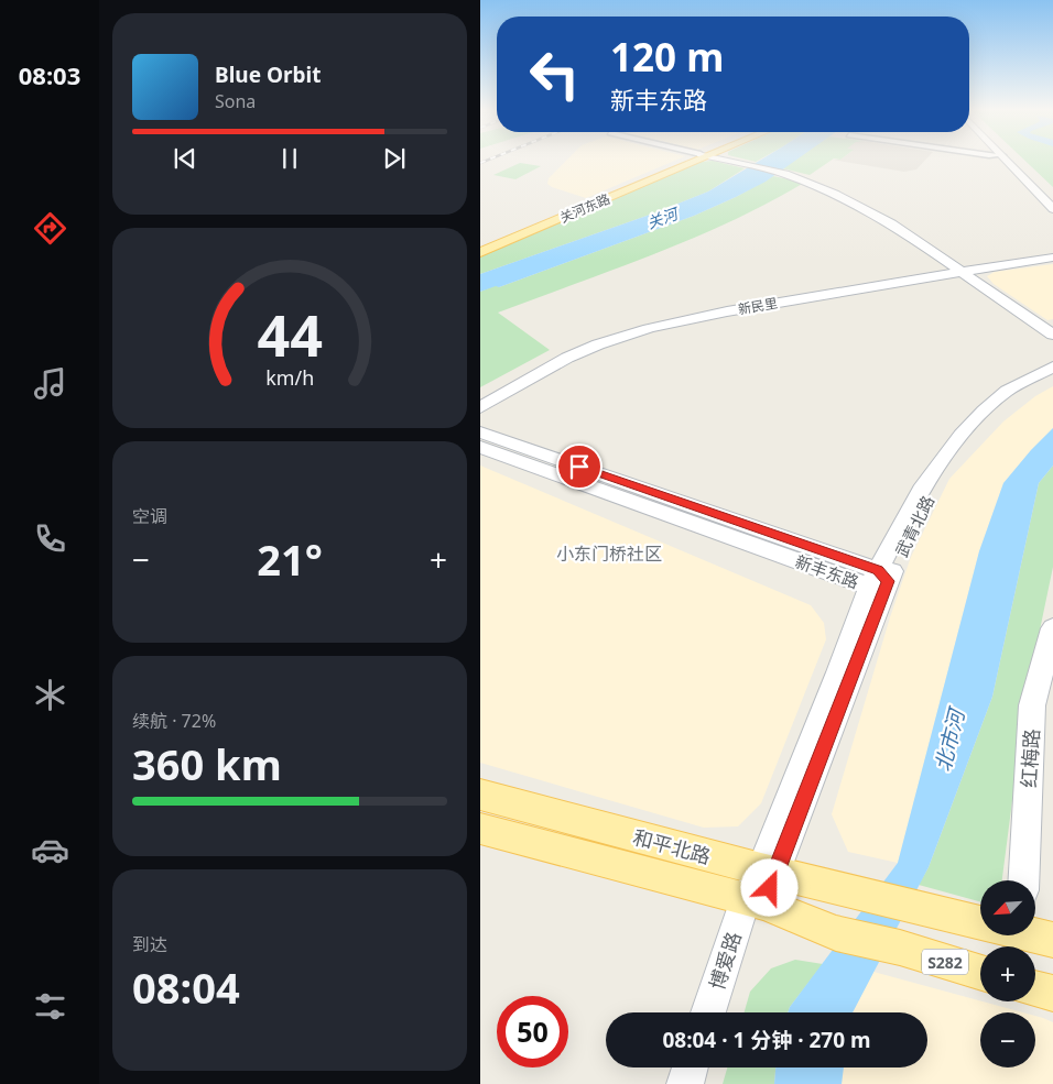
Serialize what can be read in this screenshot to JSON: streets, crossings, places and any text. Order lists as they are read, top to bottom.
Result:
{
  "streets": {
    "main road": [
      "关河东路",
      "武青北路",
      "新丰东路",
      "红梅路",
      "和平北路",
      "博爱路",
      "S282"
    ],
    "street": ["新民里"]
  },
  "crossings": [
    ["武青北路", "新丰东路"],
    ["武青北路", "和平北路"],
    ["武青北路", "博爱路"],
    ["和平北路", "博爱路"]
  ],
  "districts": ["小东门桥社区"],
  "water": ["关河", "北市河"],
  "north": "bottom left",
  "page": {
    "tabs": "08:03",
    "turn": ["120 m", "新丰东路"],
    "song": ["Blue Orbit", "Sona"],
    "tile": [
      "空调",
      ["续航 · 72%", "360 km"],
      ["到达", "08:04"]
    ],
    "heat": ["−", "21°", "+"],
    "map_buttons": ["+", "−"],
    "limit": "50",
    "trip": "08:04 · 1 分钟 · 270 m",
    "gauge": ["44", "km/h"]
  }
}
